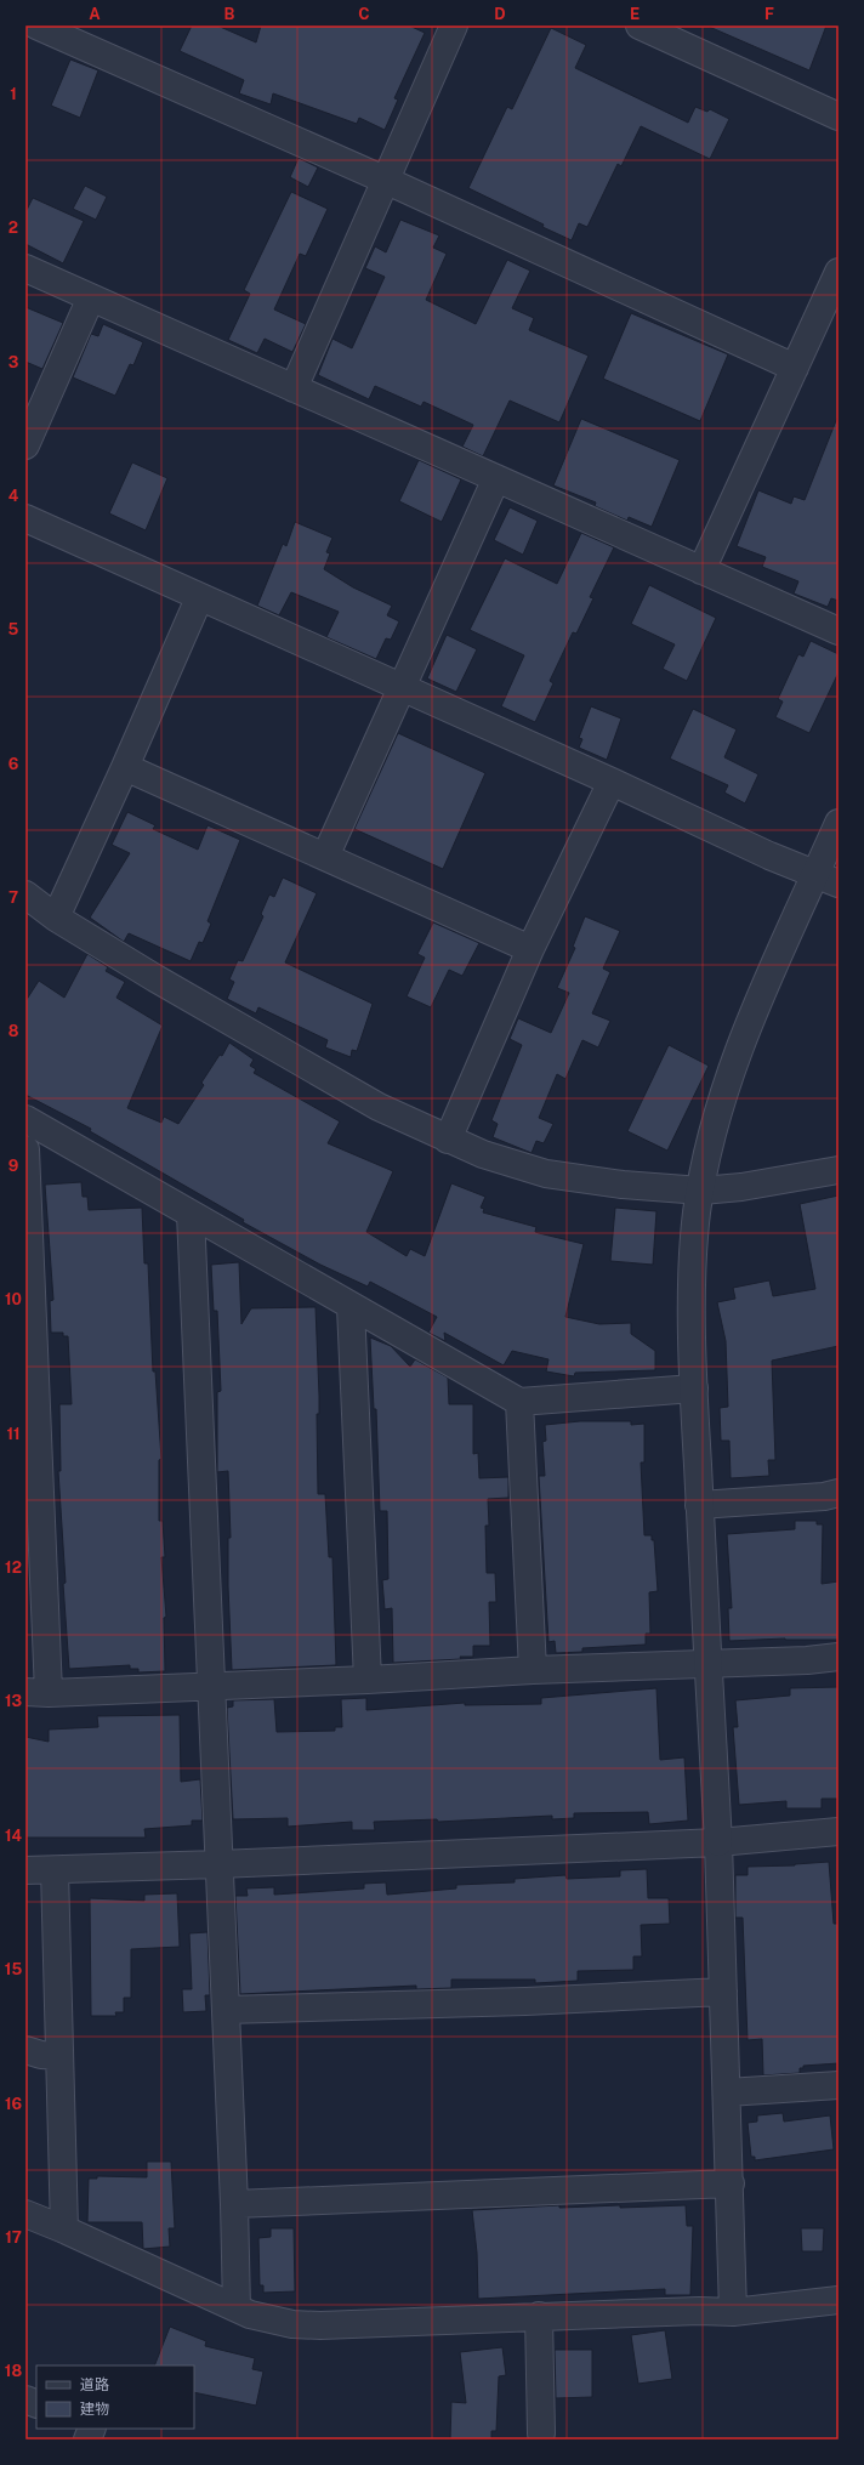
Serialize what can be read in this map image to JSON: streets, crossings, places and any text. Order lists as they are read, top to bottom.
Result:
{
  "legend": ["道路", "建物"],
  "grid": {
    "columns": [
      "A",
      "B",
      "C",
      "D",
      "E",
      "F"
    ],
    "rows": [
      "1",
      "2",
      "3",
      "4",
      "5",
      "6",
      "7",
      "8",
      "9",
      "10",
      "11",
      "12",
      "13",
      "14",
      "15",
      "16",
      "17",
      "18"
    ]
  }
}
